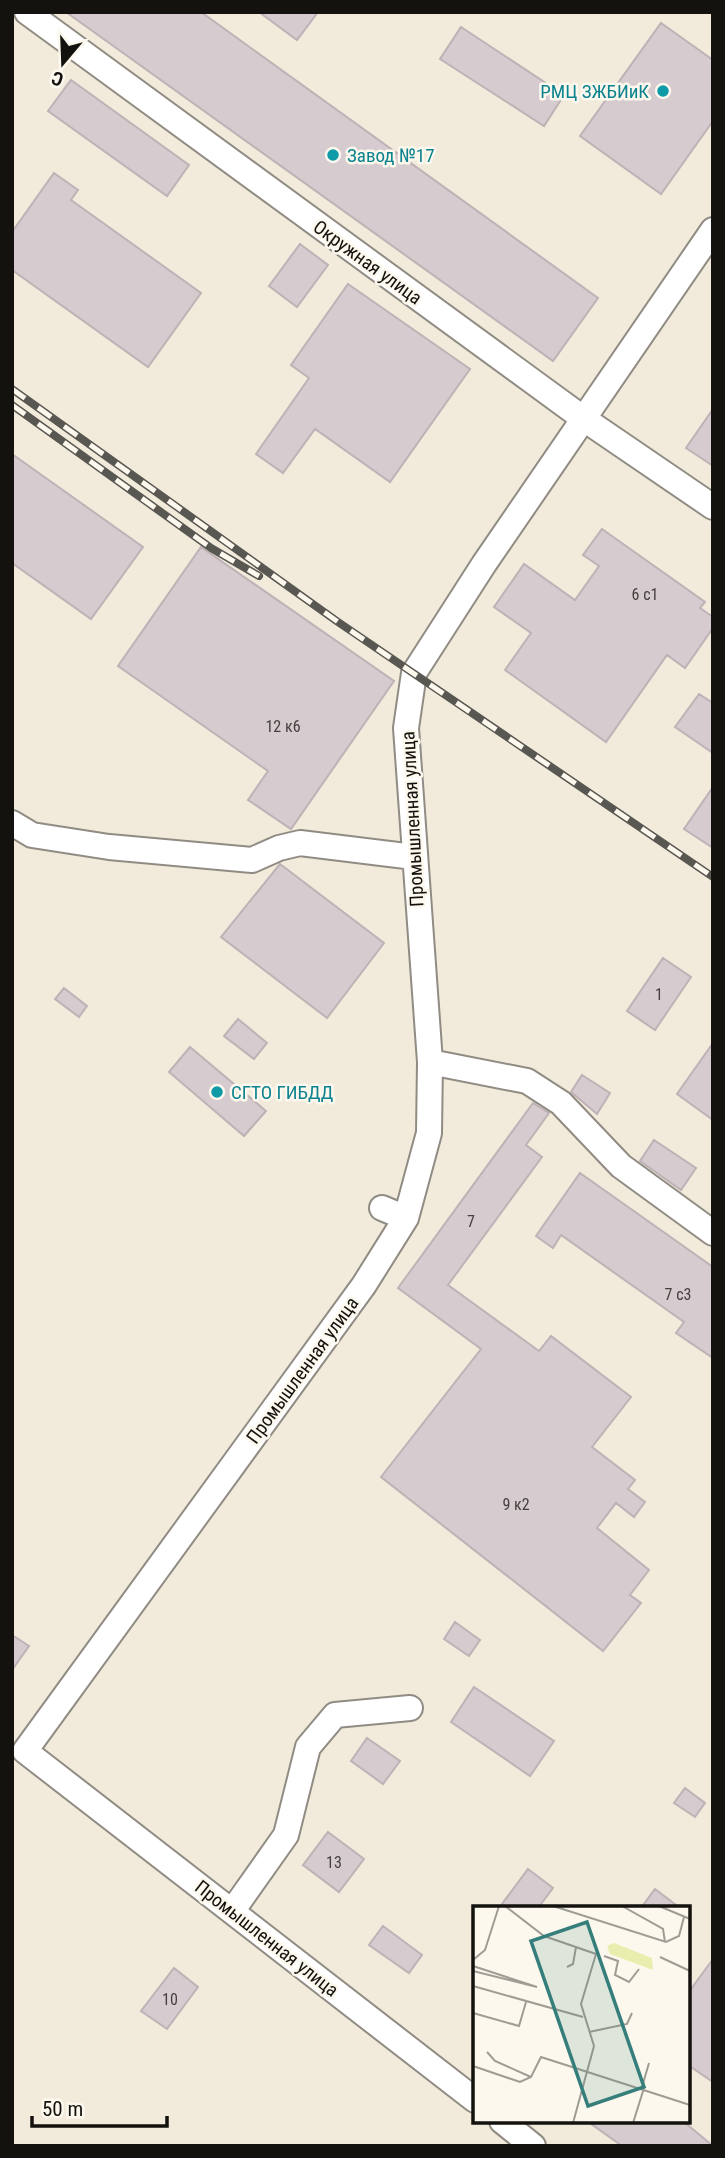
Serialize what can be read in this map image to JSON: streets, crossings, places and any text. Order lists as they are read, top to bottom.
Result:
{
  "streets": {
    "street": ["Окружная улица", "Промышленная улица"]
  },
  "crossings": [
    ["Окружная улица", "Промышленная улица"]
  ],
  "places": ["РМЦ ЗЖБИиК", "Завод №17", "СГТО ГИБДД"],
  "house_numbers": [
    "6 с1",
    "12 к6",
    "1",
    "7",
    "7 с3",
    "9 к2",
    "13",
    "10"
  ],
  "scale_bar": "50 m",
  "north": "bottom"
}
